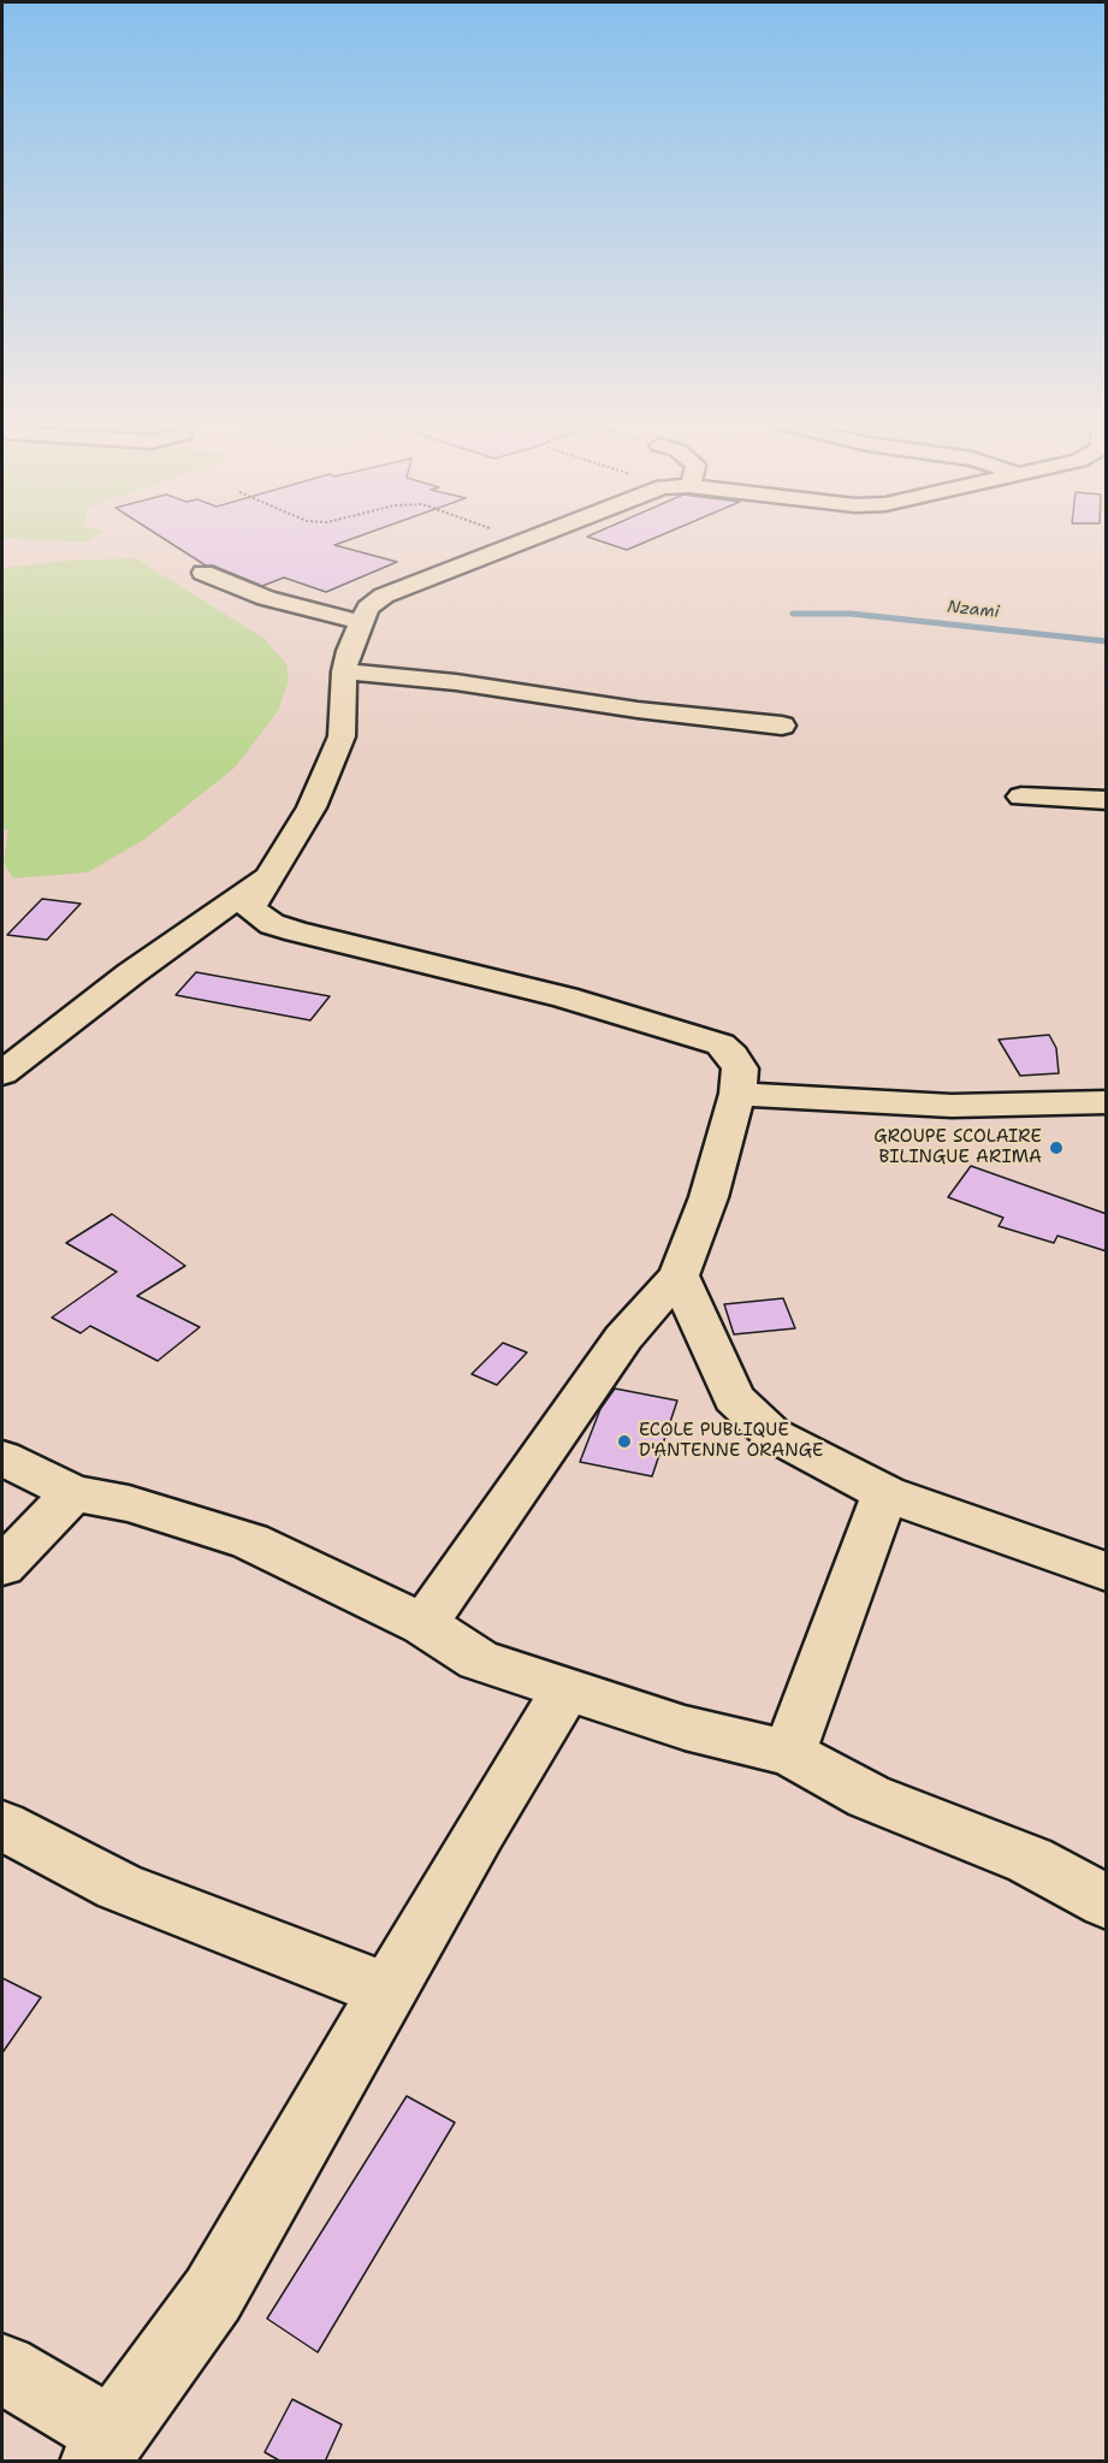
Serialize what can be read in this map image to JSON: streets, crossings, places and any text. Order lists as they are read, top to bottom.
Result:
{
  "water": ["Nzami"],
  "places": ["GROUPE SCOLAIRE BILINGUE ARIMA", "ECOLE PUBLIQUE D'ANTENNE ORANGE"]
}
